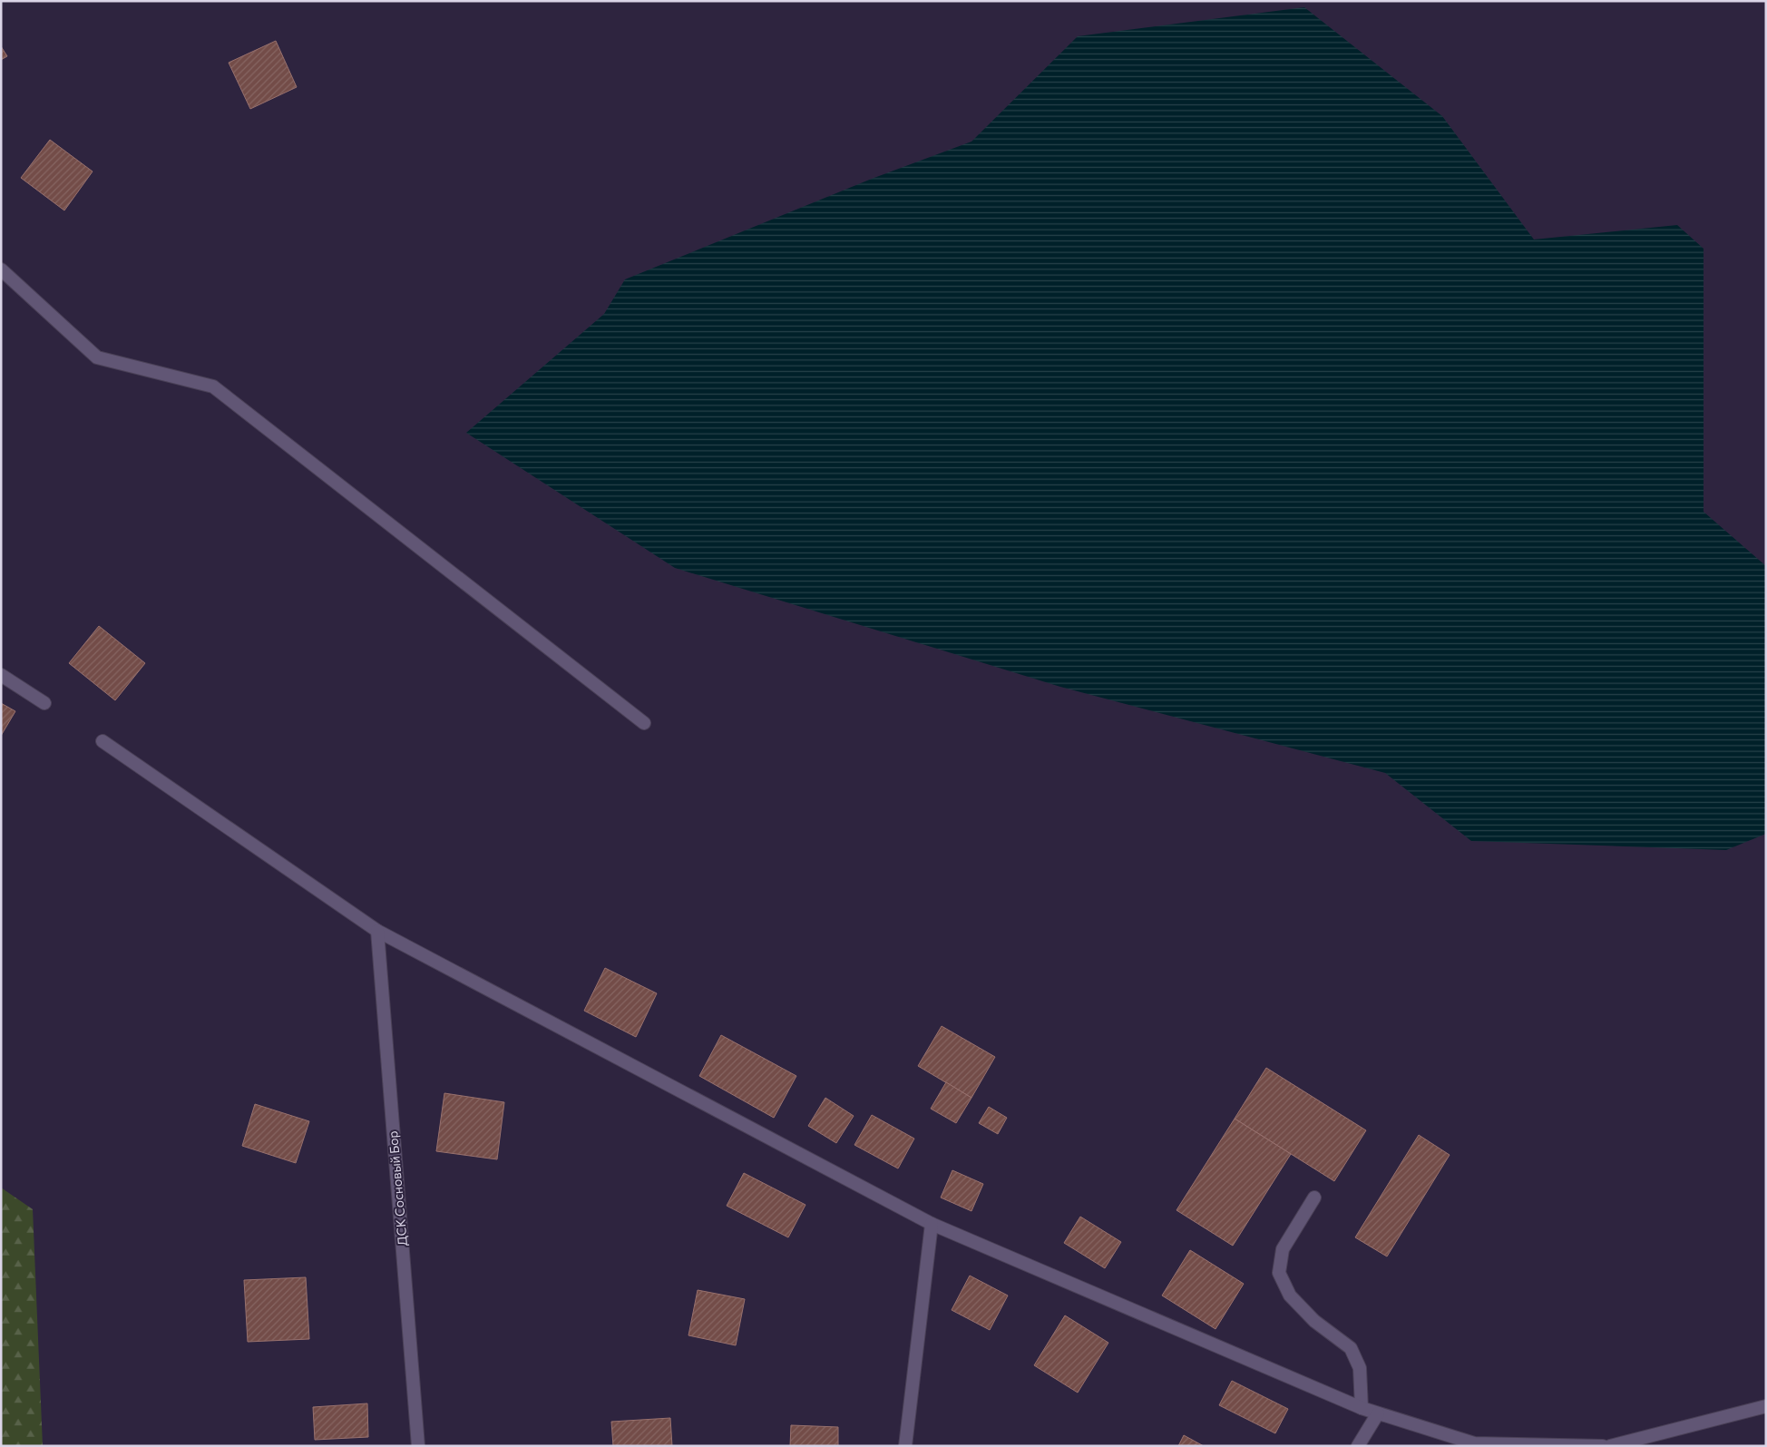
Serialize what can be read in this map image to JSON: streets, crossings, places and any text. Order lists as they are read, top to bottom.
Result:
{
  "streets": {
    "street": ["ДСК Сосновый Бор"]
  }
}
